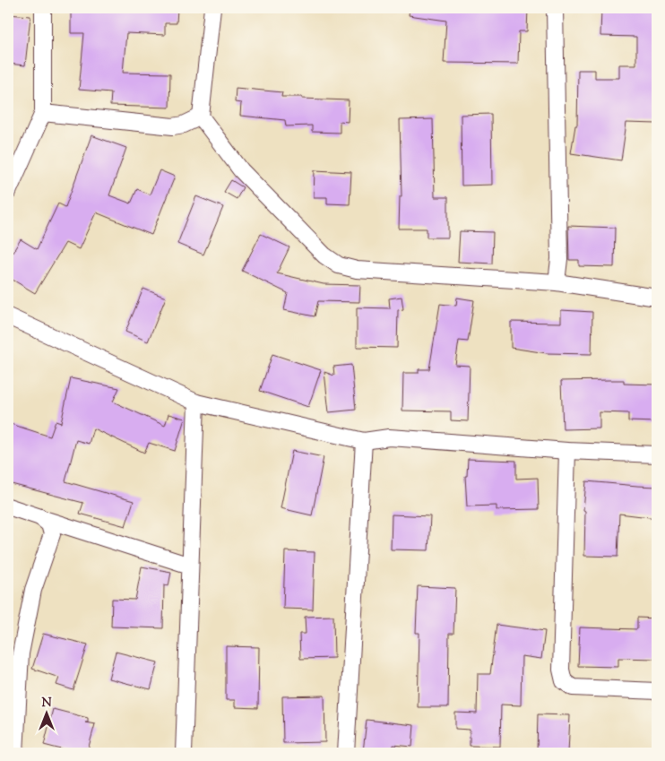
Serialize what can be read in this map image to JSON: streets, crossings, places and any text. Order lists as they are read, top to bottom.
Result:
{
  "north": "top"
}
